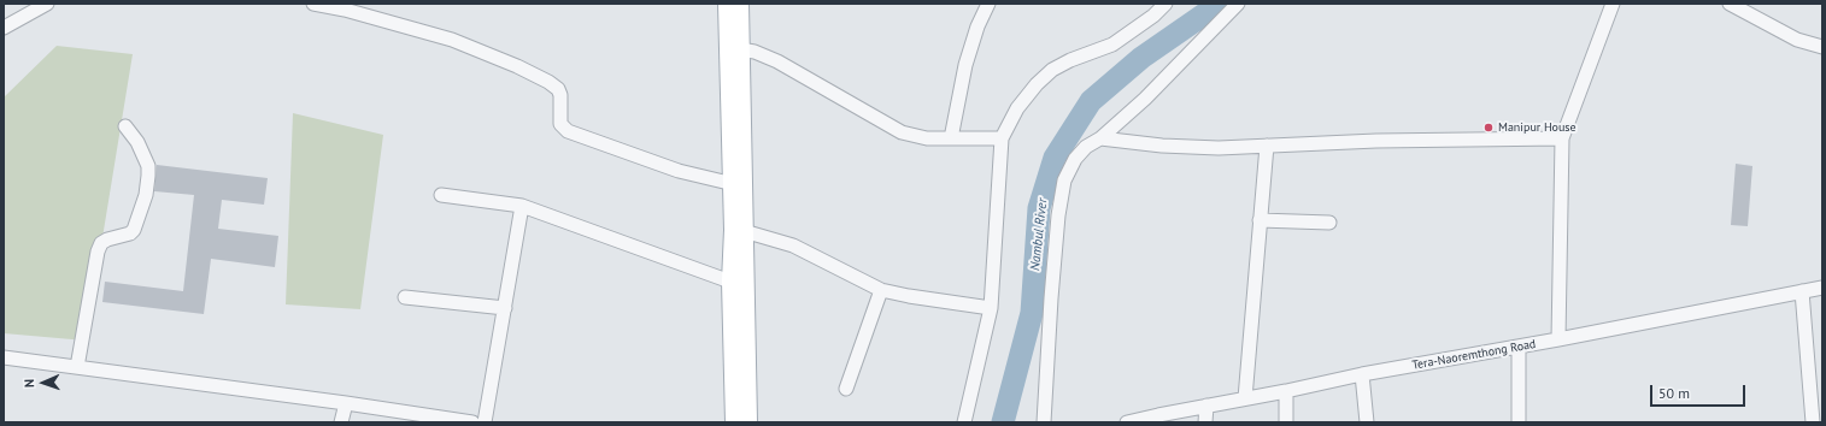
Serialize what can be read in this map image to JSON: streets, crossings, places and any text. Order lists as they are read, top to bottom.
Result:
{
  "streets": {
    "street": ["Tera-Naoremthong Road"]
  },
  "water": ["Nambul River"],
  "places": ["Manipur House"],
  "scale_bar": "50 m",
  "north": "left"
}
